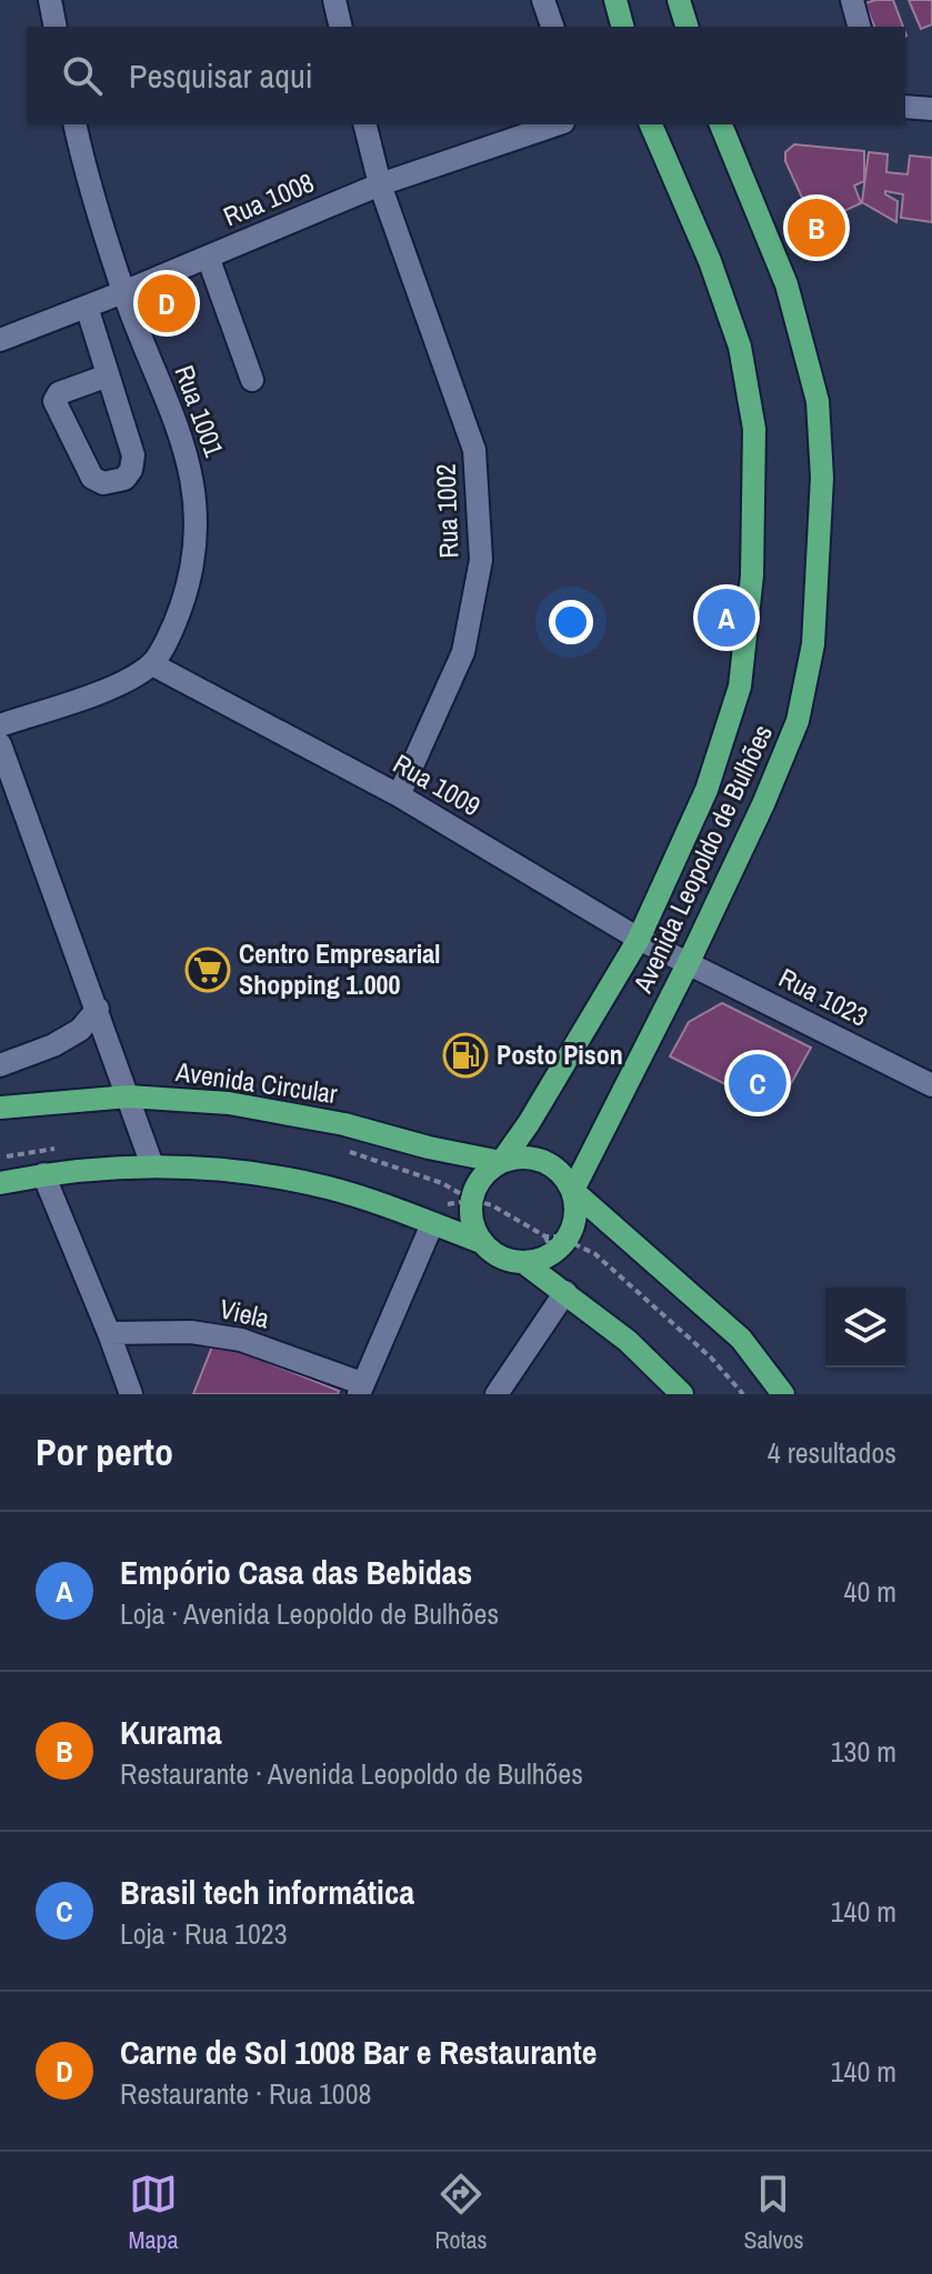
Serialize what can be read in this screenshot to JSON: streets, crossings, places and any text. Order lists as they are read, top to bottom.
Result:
{
  "streets": {
    "main road": ["Avenida Leopoldo de Bulhões", "Avenida Circular"],
    "street": [
      "Rua 1008",
      "Rua 1001",
      "Rua 1002",
      "Rua 1009",
      "Rua 1023",
      "Viela"
    ]
  },
  "crossings": [
    ["Rua 1008", "Rua 1001"],
    ["Rua 1008", "Rua 1002"],
    ["Rua 1001", "Rua 1009"],
    ["Rua 1002", "Rua 1009"],
    ["Rua 1009", "Avenida Leopoldo de Bulhões"],
    ["Rua 1009", "Rua 1023"],
    ["Avenida Leopoldo de Bulhões", "Rua 1023"],
    ["Avenida Leopoldo de Bulhões", "Avenida Circular"]
  ],
  "places": {
    "supermarket": ["Centro Empresarial Shopping 1.000"],
    "fuel station": ["Posto Pison"]
  },
  "page": {
    "search": "Pesquisar aqui",
    "pins": [
      "B",
      "D",
      "A",
      "C"
    ],
    "heading": ["Por perto", "4 resultados"],
    "list": [
      {
        "mark": "A",
        "name": "Empório Casa das Bebidas",
        "note": "Loja · Avenida Leopoldo de Bulhões",
        "value": "40 m"
      },
      {
        "mark": "B",
        "name": "Kurama",
        "note": "Restaurante · Avenida Leopoldo de Bulhões",
        "value": "130 m"
      },
      {
        "mark": "C",
        "name": "Brasil tech informática",
        "note": "Loja · Rua 1023",
        "value": "140 m"
      },
      {
        "mark": "D",
        "name": "Carne de Sol 1008 Bar e Restaurante",
        "note": "Restaurante · Rua 1008",
        "value": "140 m"
      }
    ],
    "nav": ["Mapa", "Rotas", "Salvos"]
  }
}
